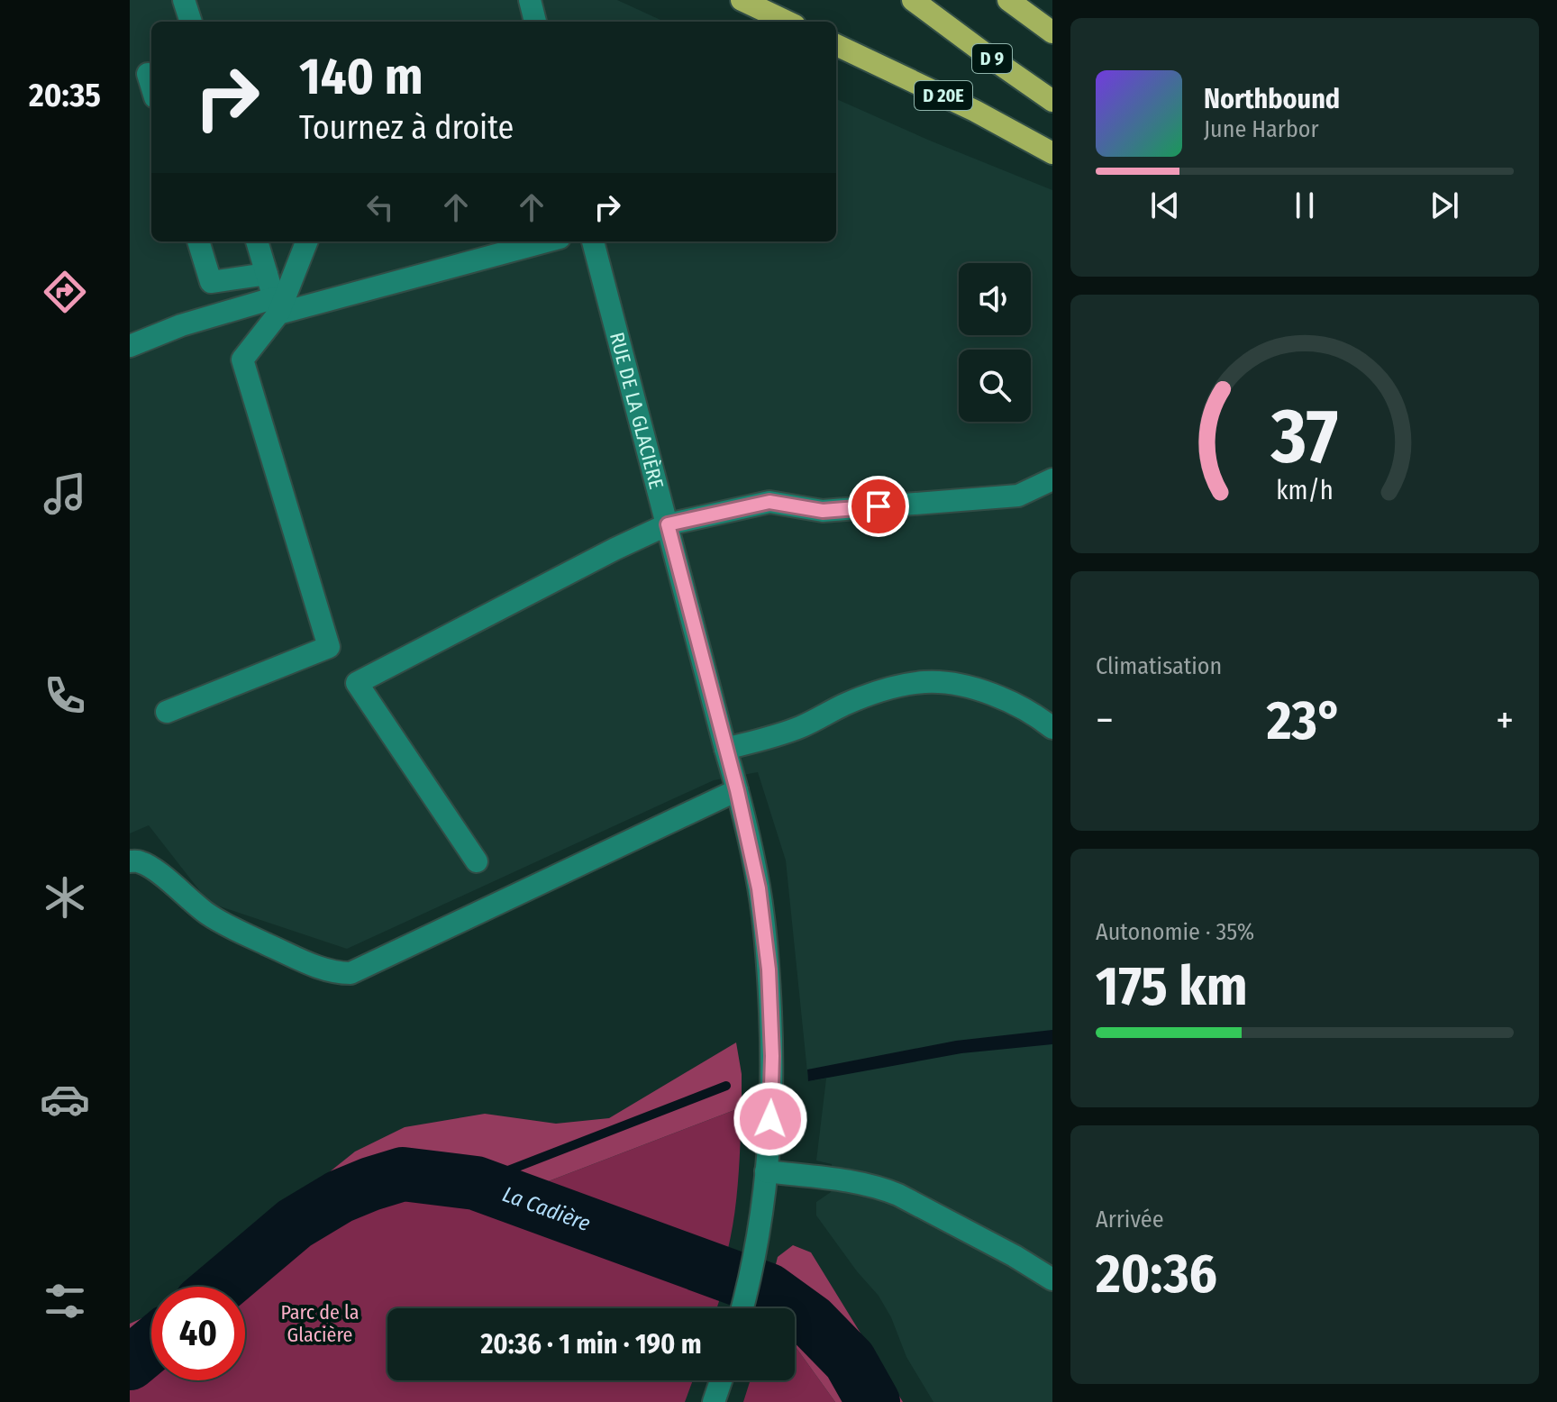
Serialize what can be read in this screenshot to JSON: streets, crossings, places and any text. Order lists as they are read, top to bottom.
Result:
{
  "streets": {
    "highway": ["D 9", "D 20E"],
    "street": ["RUE DE LA GLACIÈRE"]
  },
  "water": ["La Cadière"],
  "parks": ["Parc de la Glacière"],
  "page": {
    "tabs": "20:35",
    "turn": ["140 m", "Tournez à droite"],
    "song": ["Northbound", "June Harbor"],
    "tile": [
      "Climatisation",
      ["Autonomie · 35%", "175 km"],
      ["Arrivée", "20:36"]
    ],
    "heat": ["−", "23°", "+"],
    "limit": "40",
    "trip": "20:36 · 1 min · 190 m",
    "gauge": ["37", "km/h"]
  }
}
